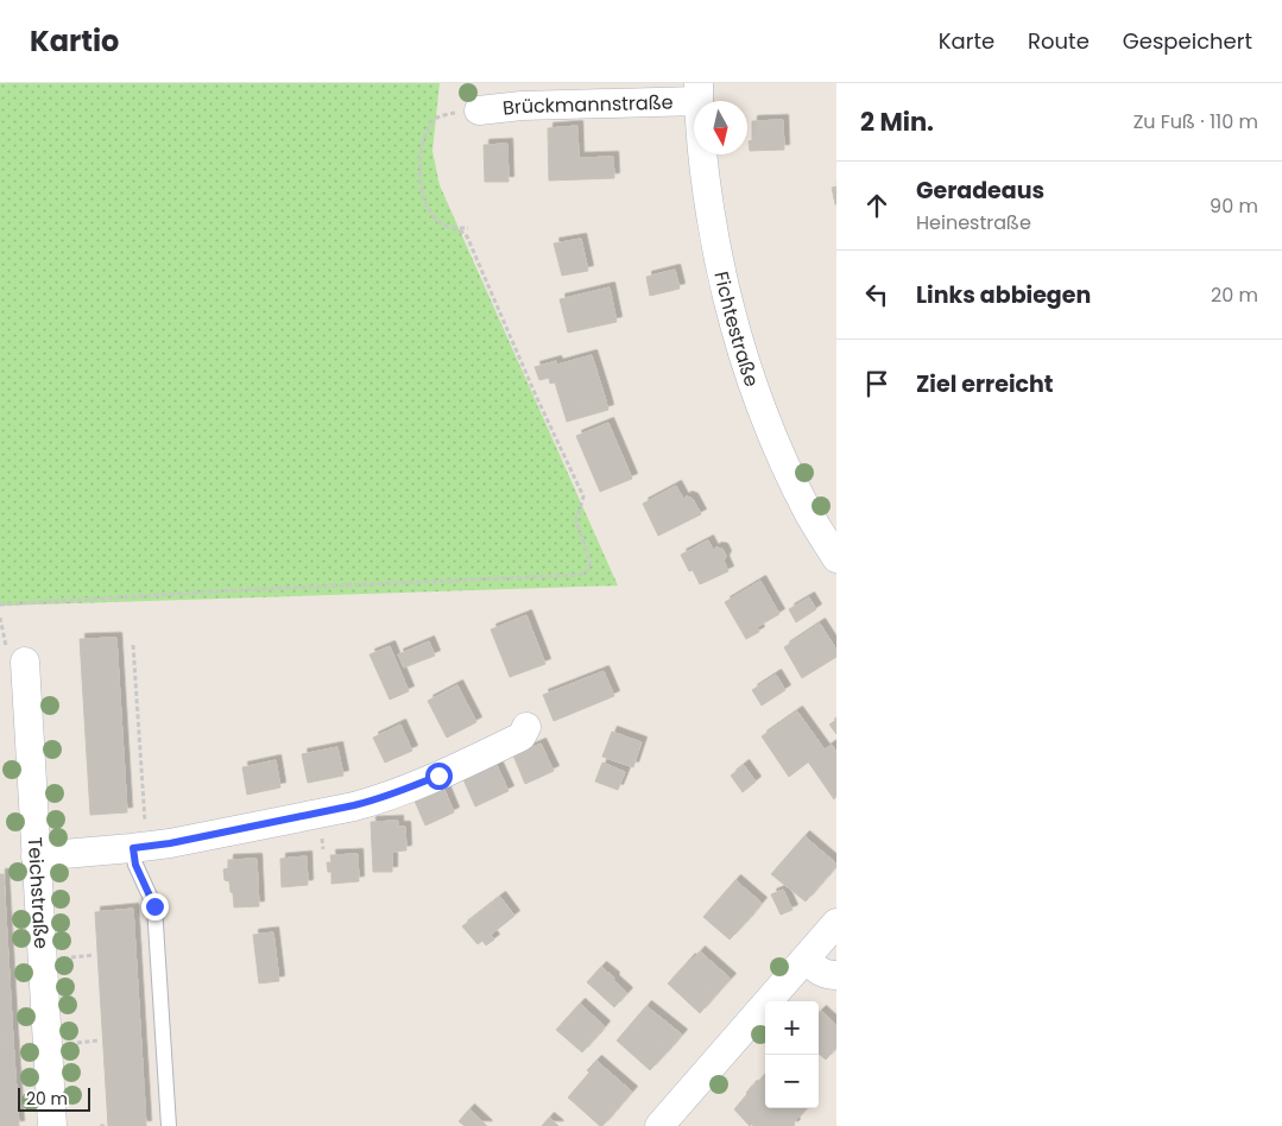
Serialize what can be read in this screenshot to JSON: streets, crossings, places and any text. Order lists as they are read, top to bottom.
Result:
{
  "streets": {
    "street": ["Brückmannstraße", "Fichtestraße", "Teichstraße"]
  },
  "crossings": [
    ["Brückmannstraße", "Fichtestraße"]
  ],
  "scale_bar": "20 m",
  "north": "bottom",
  "page": {
    "header": "Kartio",
    "nav": ["Karte", "Route", "Gespeichert"],
    "heading": ["2 Min.", "Zu Fuß · 110 m"],
    "list": [
      ["Geradeaus", "Heinestraße", "90 m"],
      ["Links abbiegen", "20 m"],
      "Ziel erreicht"
    ],
    "map_buttons": ["+", "−"],
    "scale": "20 m"
  }
}
